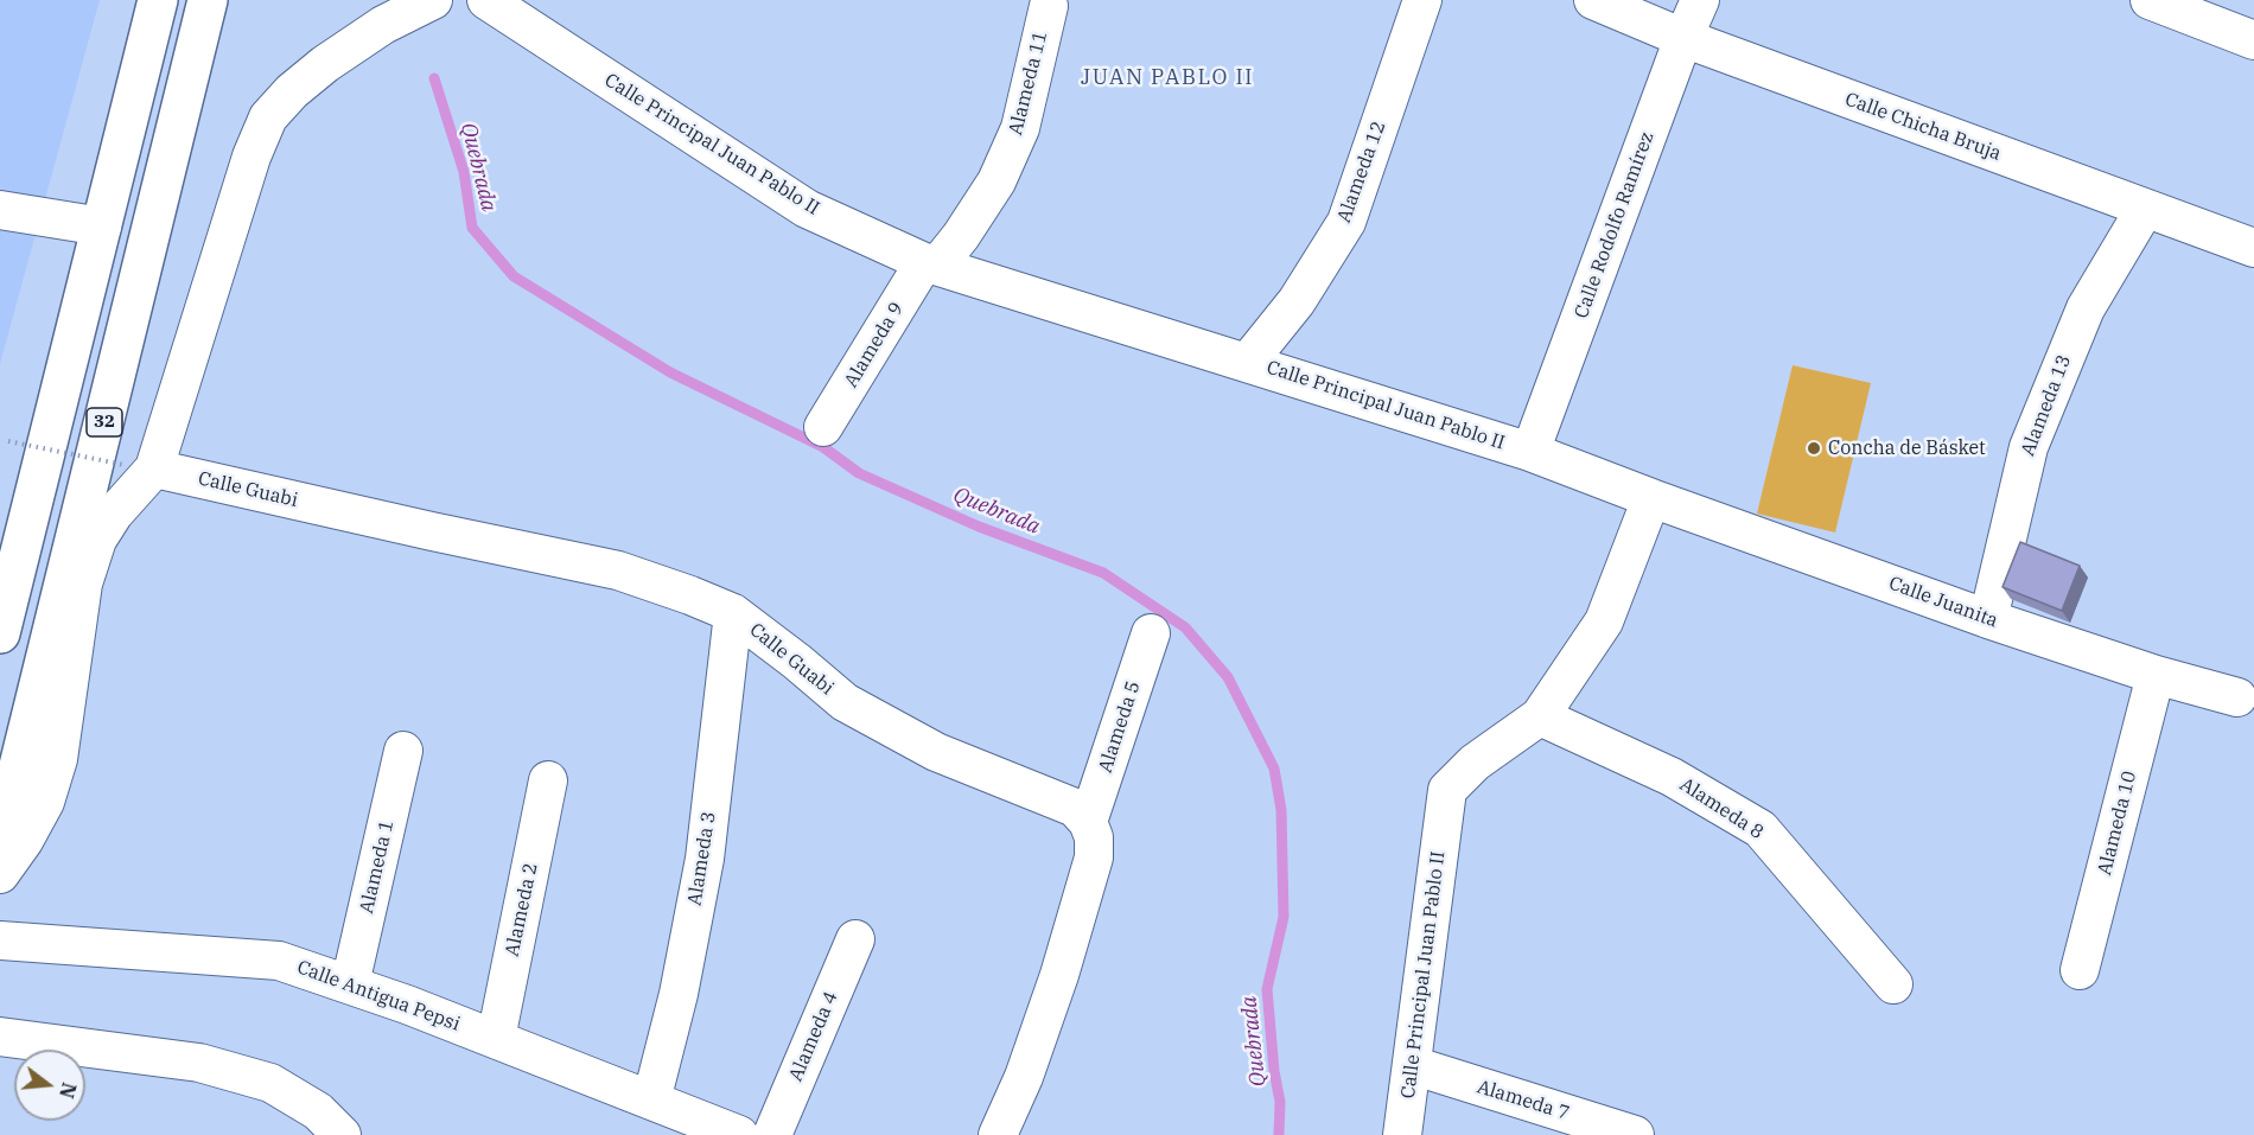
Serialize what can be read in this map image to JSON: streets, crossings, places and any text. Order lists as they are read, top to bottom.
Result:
{
  "streets": {
    "highway": ["32"],
    "street": [
      "Alameda 11",
      "Calle Chicha Bruja",
      "Calle Principal Juan Pablo II",
      "Alameda 12",
      "Calle Rodolfo Ramírez",
      "Alameda 9",
      "Alameda 13",
      "Calle Guabi",
      "Calle Juanita",
      "Alameda 5",
      "Alameda 8",
      "Alameda 10",
      "Alameda 3",
      "Alameda 1",
      "Alameda 2",
      "Calle Antigua Pepsi",
      "Alameda 4",
      "Alameda 7"
    ]
  },
  "crossings": [
    ["Alameda 11", "Calle Principal Juan Pablo II"],
    ["Alameda 11", "Alameda 9"],
    ["Calle Chicha Bruja", "Calle Rodolfo Ramírez"],
    ["Calle Chicha Bruja", "Alameda 13"],
    ["Calle Principal Juan Pablo II", "Alameda 12"],
    ["Calle Principal Juan Pablo II", "Calle Rodolfo Ramírez"],
    ["Calle Principal Juan Pablo II", "Alameda 9"],
    ["Calle Principal Juan Pablo II", "Calle Juanita"],
    ["Calle Principal Juan Pablo II", "Alameda 8"],
    ["Calle Principal Juan Pablo II", "Alameda 7"],
    ["Alameda 13", "Calle Juanita"],
    ["Calle Guabi", "Alameda 5"],
    ["Calle Guabi", "Alameda 3"],
    ["Calle Juanita", "Alameda 10"],
    ["Alameda 3", "Calle Antigua Pepsi"],
    ["Alameda 1", "Calle Antigua Pepsi"],
    ["Alameda 2", "Calle Antigua Pepsi"]
  ],
  "districts": ["JUAN PABLO II"],
  "water": ["Quebrada"],
  "places": ["Concha de Básket"],
  "north": "right"
}
